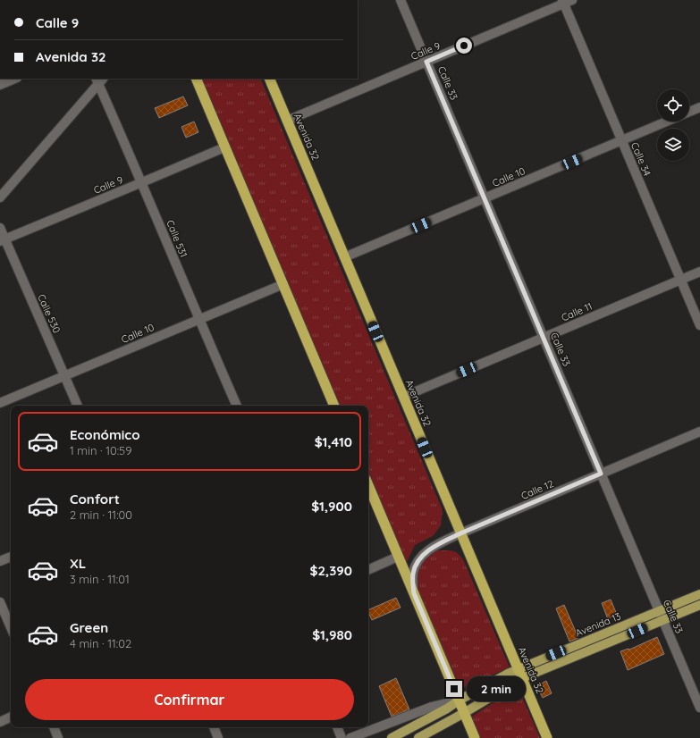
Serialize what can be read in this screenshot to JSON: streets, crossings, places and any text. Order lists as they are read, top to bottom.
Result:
{
  "streets": {
    "highway": ["Avenida 32"],
    "main road": ["Avenida 13"],
    "street": [
      "Calle 9",
      "Calle 33",
      "Calle 34",
      "Calle 10",
      "Calle 531",
      "Calle 11",
      "Calle 530",
      "Calle 12"
    ]
  },
  "crossings": [
    ["Calle 9", "Calle 33"],
    ["Calle 9", "Avenida 32"],
    ["Calle 9", "Calle 34"],
    ["Calle 9", "Calle 531"],
    ["Calle 9", "Calle 530"],
    ["Calle 33", "Calle 10"],
    ["Calle 33", "Calle 11"],
    ["Calle 33", "Calle 12"],
    ["Calle 33", "Avenida 13"],
    ["Avenida 32", "Calle 10"],
    ["Avenida 32", "Calle 11"],
    ["Avenida 32", "Calle 12"],
    ["Avenida 32", "Avenida 13"],
    ["Calle 34", "Calle 10"],
    ["Calle 34", "Calle 11"],
    ["Calle 10", "Calle 531"],
    ["Calle 10", "Calle 530"]
  ],
  "page": {
    "banner": ["Calle 9", "Avenida 32"],
    "list": [
      {
        "name": "Económico",
        "note": "1 min · 10:59",
        "value": "$1,410"
      },
      {
        "name": "Confort",
        "note": "2 min · 11:00",
        "value": "$1,900"
      },
      {
        "name": "XL",
        "note": "3 min · 11:01",
        "value": "$2,390"
      },
      {
        "name": "Green",
        "note": "4 min · 11:02",
        "value": "$1,980"
      }
    ],
    "buttons": "Confirmar",
    "bubble": "2 min"
  }
}
